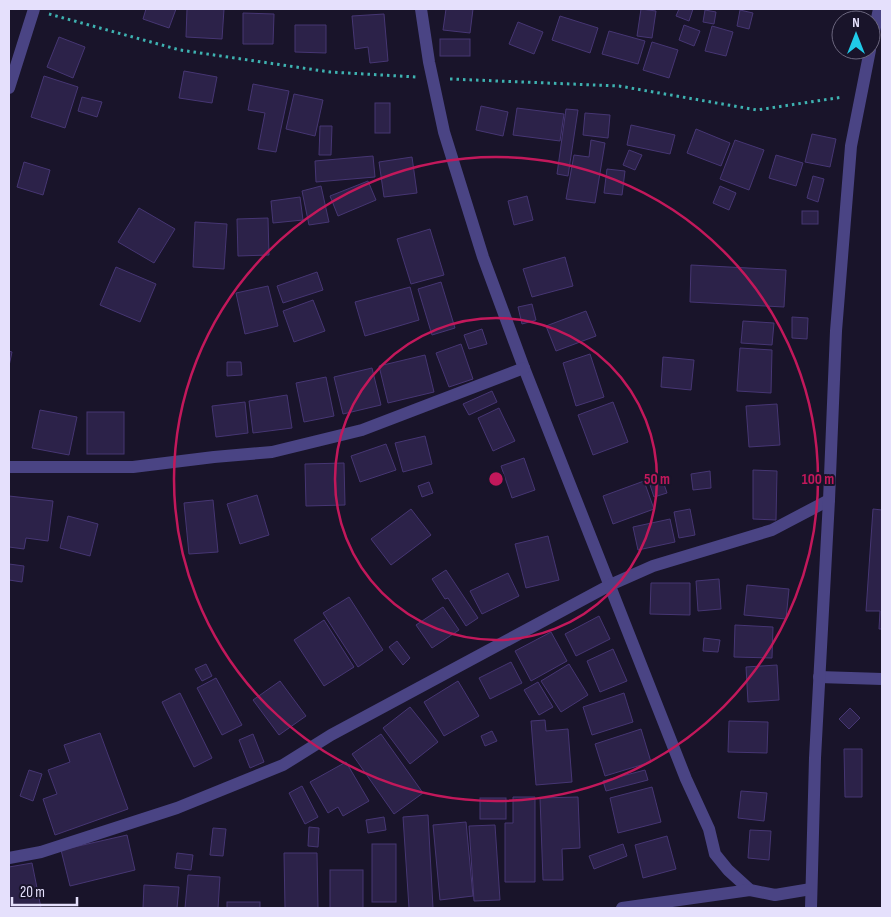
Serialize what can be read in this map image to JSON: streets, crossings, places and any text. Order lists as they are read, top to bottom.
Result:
{
  "scale_bar": "20 m",
  "north": "top",
  "rings": ["50 m", "100 m"]
}
